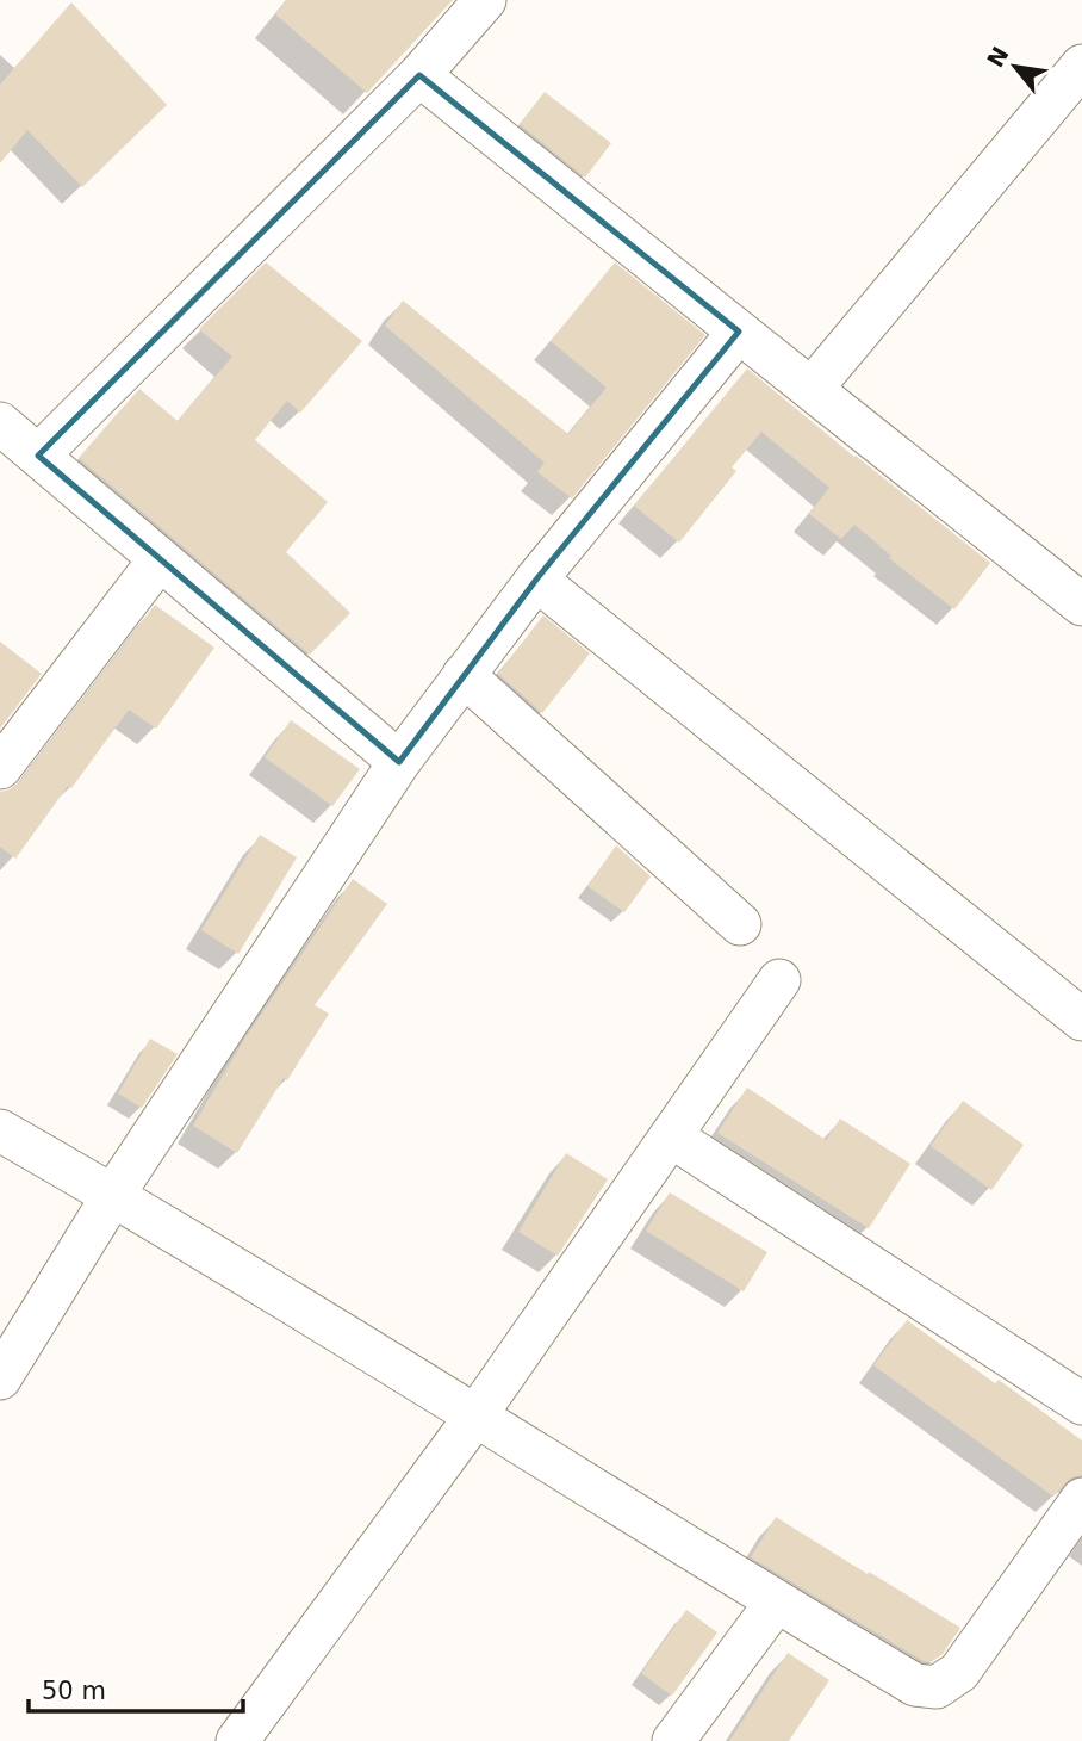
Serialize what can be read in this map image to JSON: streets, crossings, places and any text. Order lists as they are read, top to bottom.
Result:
{
  "scale_bar": "50 m",
  "north": "top left"
}
